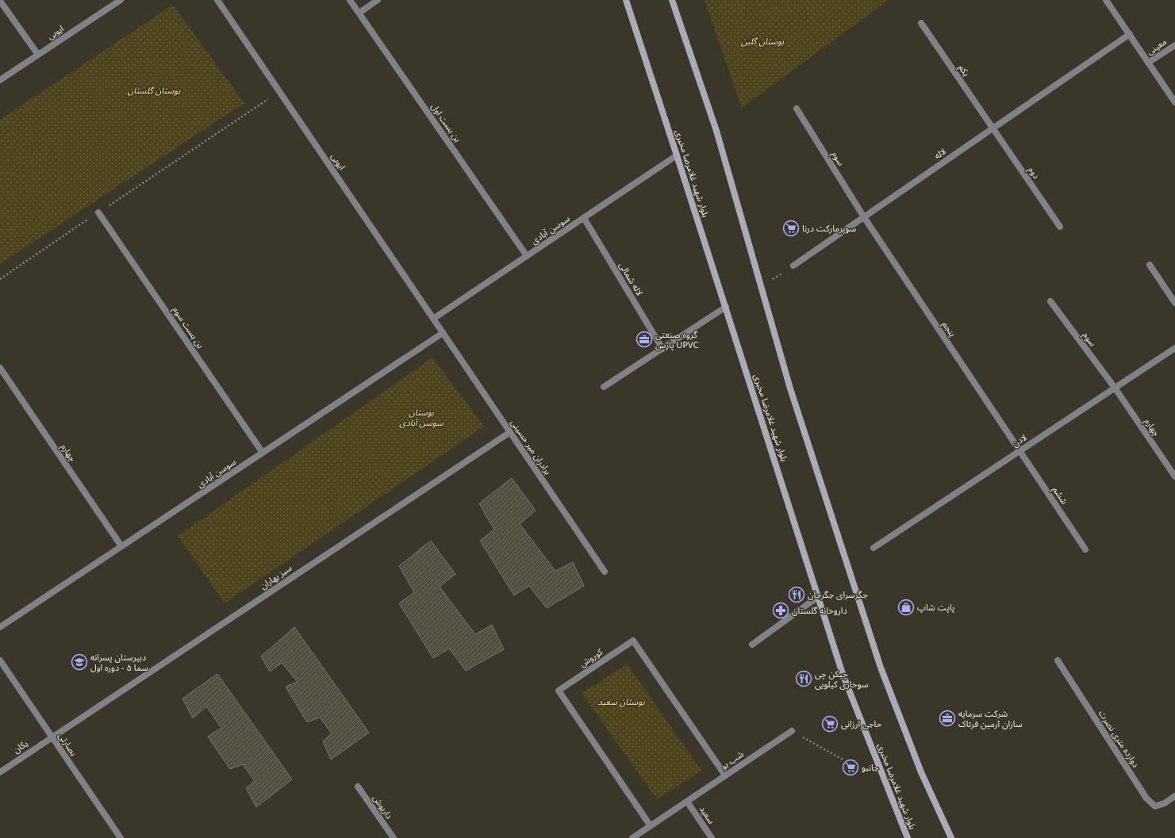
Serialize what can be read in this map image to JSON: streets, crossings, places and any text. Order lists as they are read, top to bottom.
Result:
{
  "streets": {
    "main road": ["بلوار شهید غلامرضا مخبری"],
    "street": [
      "ایوبی",
      "معینی",
      "یکم",
      "بن بست اول",
      "لاله",
      "سوم",
      "دوم",
      "سوسن آبادی",
      "لاله شمالی",
      "بن بست سوم",
      "پنجم",
      "چهارم",
      "لادن",
      "برادران میر حسینی",
      "ششم",
      "سبز بهاران",
      "کوروش",
      "دوازده متری نصرت",
      "بصارتی",
      "یکان",
      "شب بو",
      "داریوش",
      "سعید"
    ]
  },
  "crossings": [
    ["ایوبی", "سوسن آبادی"],
    ["ایوبی", "برادران میر حسینی"],
    ["یکم", "لاله"],
    ["یکم", "دوم"],
    ["بن بست اول", "سوسن آبادی"],
    ["لاله", "سوم"],
    ["لاله", "دوم"],
    ["لاله", "پنجم"],
    ["سوم", "پنجم"],
    ["سوم", "چهارم"],
    ["سوم", "لادن"],
    ["بلوار شهید غلامرضا مخبری", "سوسن آبادی"],
    ["سوسن آبادی", "لاله شمالی"],
    ["سوسن آبادی", "بن بست سوم"],
    ["سوسن آبادی", "چهارم"],
    ["سوسن آبادی", "برادران میر حسینی"],
    ["پنجم", "لادن"],
    ["پنجم", "ششم"],
    ["چهارم", "لادن"],
    ["لادن", "ششم"],
    ["برادران میر حسینی", "سبز بهاران"],
    ["سبز بهاران", "بصارتی"],
    ["سبز بهاران", "یکان"],
    ["کوروش", "شب بو"],
    ["بصارتی", "یکان"],
    ["شب بو", "سعید"]
  ],
  "parks": [
    "بوستان گلبن",
    "بوستان گلستان",
    "بوستان سوسن آبادی",
    "بوستان سعید"
  ],
  "places": {
    "supermarket": ["سوپرمارکت درنا", "حاجی ارزانی", "جانبو"],
    "office": ["گروه صنعتی پارس UPVC", "شرکت سرمایه سازان آرمین فرتاک"],
    "restaurant": ["جگرسرای جگرجان", "چیکن چی سوخاری کیلویی"],
    "shop": ["پاپت شاپ"],
    "pharmacy": ["داروخانه گلستان"],
    "school or university": ["دبیرستان پسرانه سما ۵ - دوره اول"]
  }
}
